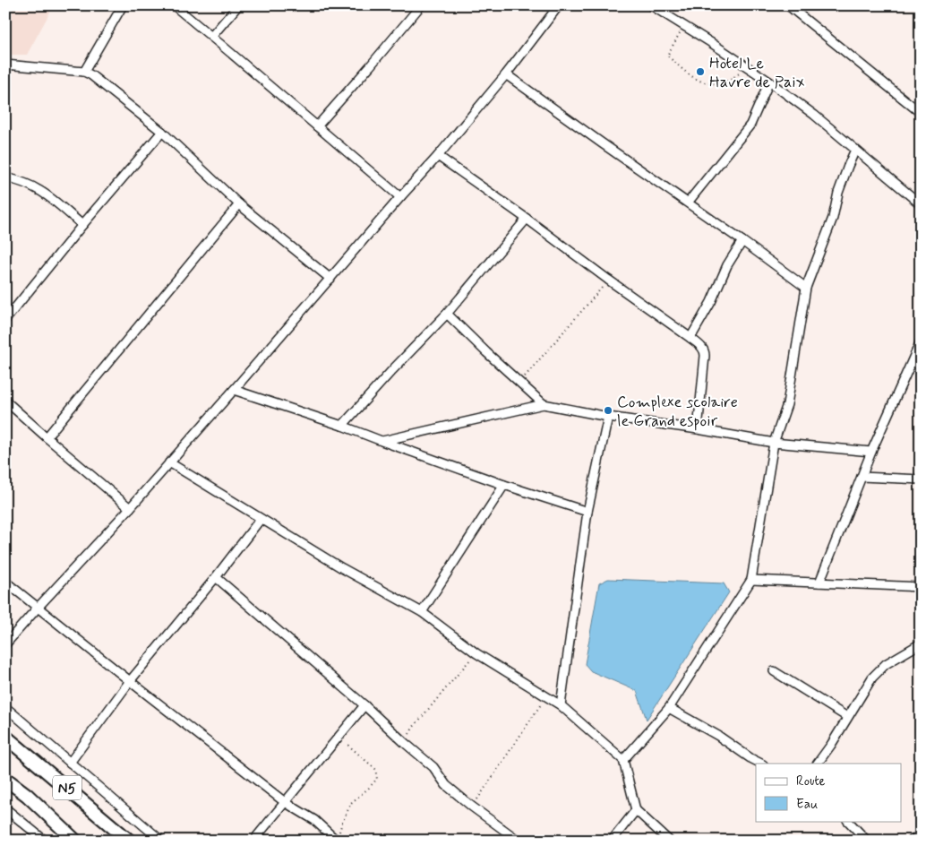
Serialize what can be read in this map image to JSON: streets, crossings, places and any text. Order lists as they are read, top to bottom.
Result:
{
  "streets": {
    "highway": ["N5"]
  },
  "places": ["Hotel Le Havre de Paix", "Complexe scolaire le Grand espoir"],
  "legend": ["Route", "Eau"]
}
